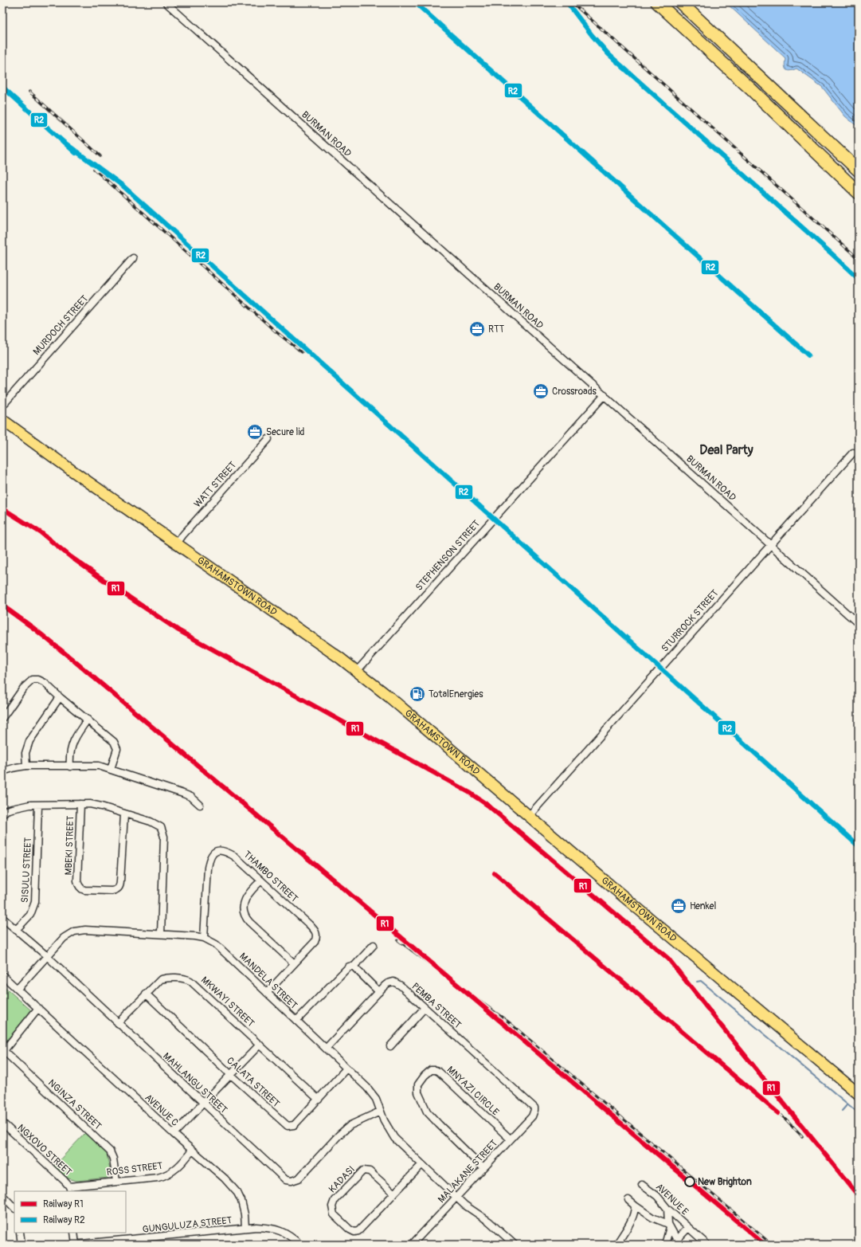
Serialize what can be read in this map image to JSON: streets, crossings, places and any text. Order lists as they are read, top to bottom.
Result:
{
  "streets": {
    "main road": ["GRAHAMSTOWN ROAD"],
    "street": [
      "BURMAN ROAD",
      "MURDOCH STREET",
      "WATT STREET",
      "STEPHENSON STREET",
      "STURROCK STREET",
      "MBEKI STREET",
      "SISULU STREET",
      "THAMBO STREET",
      "MANDELA STREET",
      "MKWAYI STREET",
      "PEMBA STREET",
      "CALATA STREET",
      "MAHLANGU STREET",
      "MNYAZI CIRCLE",
      "NGINZA STREET",
      "AVENUE C",
      "NGXOVO STREET",
      "ROSS STREET",
      "MALAKANE STREET",
      "KADASI",
      "AVENUE E",
      "GUNGULUZA STREET"
    ]
  },
  "crossings": [
    ["BURMAN ROAD", "STEPHENSON STREET"],
    ["BURMAN ROAD", "STURROCK STREET"],
    ["WATT STREET", "GRAHAMSTOWN ROAD"],
    ["STEPHENSON STREET", "GRAHAMSTOWN ROAD"],
    ["GRAHAMSTOWN ROAD", "STURROCK STREET"],
    ["SISULU STREET", "MAHLANGU STREET"],
    ["THAMBO STREET", "MANDELA STREET"],
    ["MANDELA STREET", "PEMBA STREET"],
    ["MANDELA STREET", "CALATA STREET"],
    ["MANDELA STREET", "MAHLANGU STREET"],
    ["MANDELA STREET", "AVENUE C"],
    ["MANDELA STREET", "MALAKANE STREET"],
    ["MANDELA STREET", "KADASI"],
    ["MKWAYI STREET", "CALATA STREET"],
    ["MKWAYI STREET", "MAHLANGU STREET"],
    ["PEMBA STREET", "MALAKANE STREET"],
    ["MNYAZI CIRCLE", "MALAKANE STREET"],
    ["NGINZA STREET", "ROSS STREET"],
    ["AVENUE C", "ROSS STREET"],
    ["AVENUE C", "GUNGULUZA STREET"],
    ["NGXOVO STREET", "ROSS STREET"]
  ],
  "districts": ["Deal Party"],
  "places": {
    "office": [
      "RTT",
      "Crossroads",
      "Secure lid",
      "Henkel"
    ],
    "fuel station": ["TotalEnergies"],
    "other": ["New Brighton"]
  },
  "lines": ["rail line R2", "rail line R1"],
  "legend": ["Railway R1", "Railway R2"]
}
